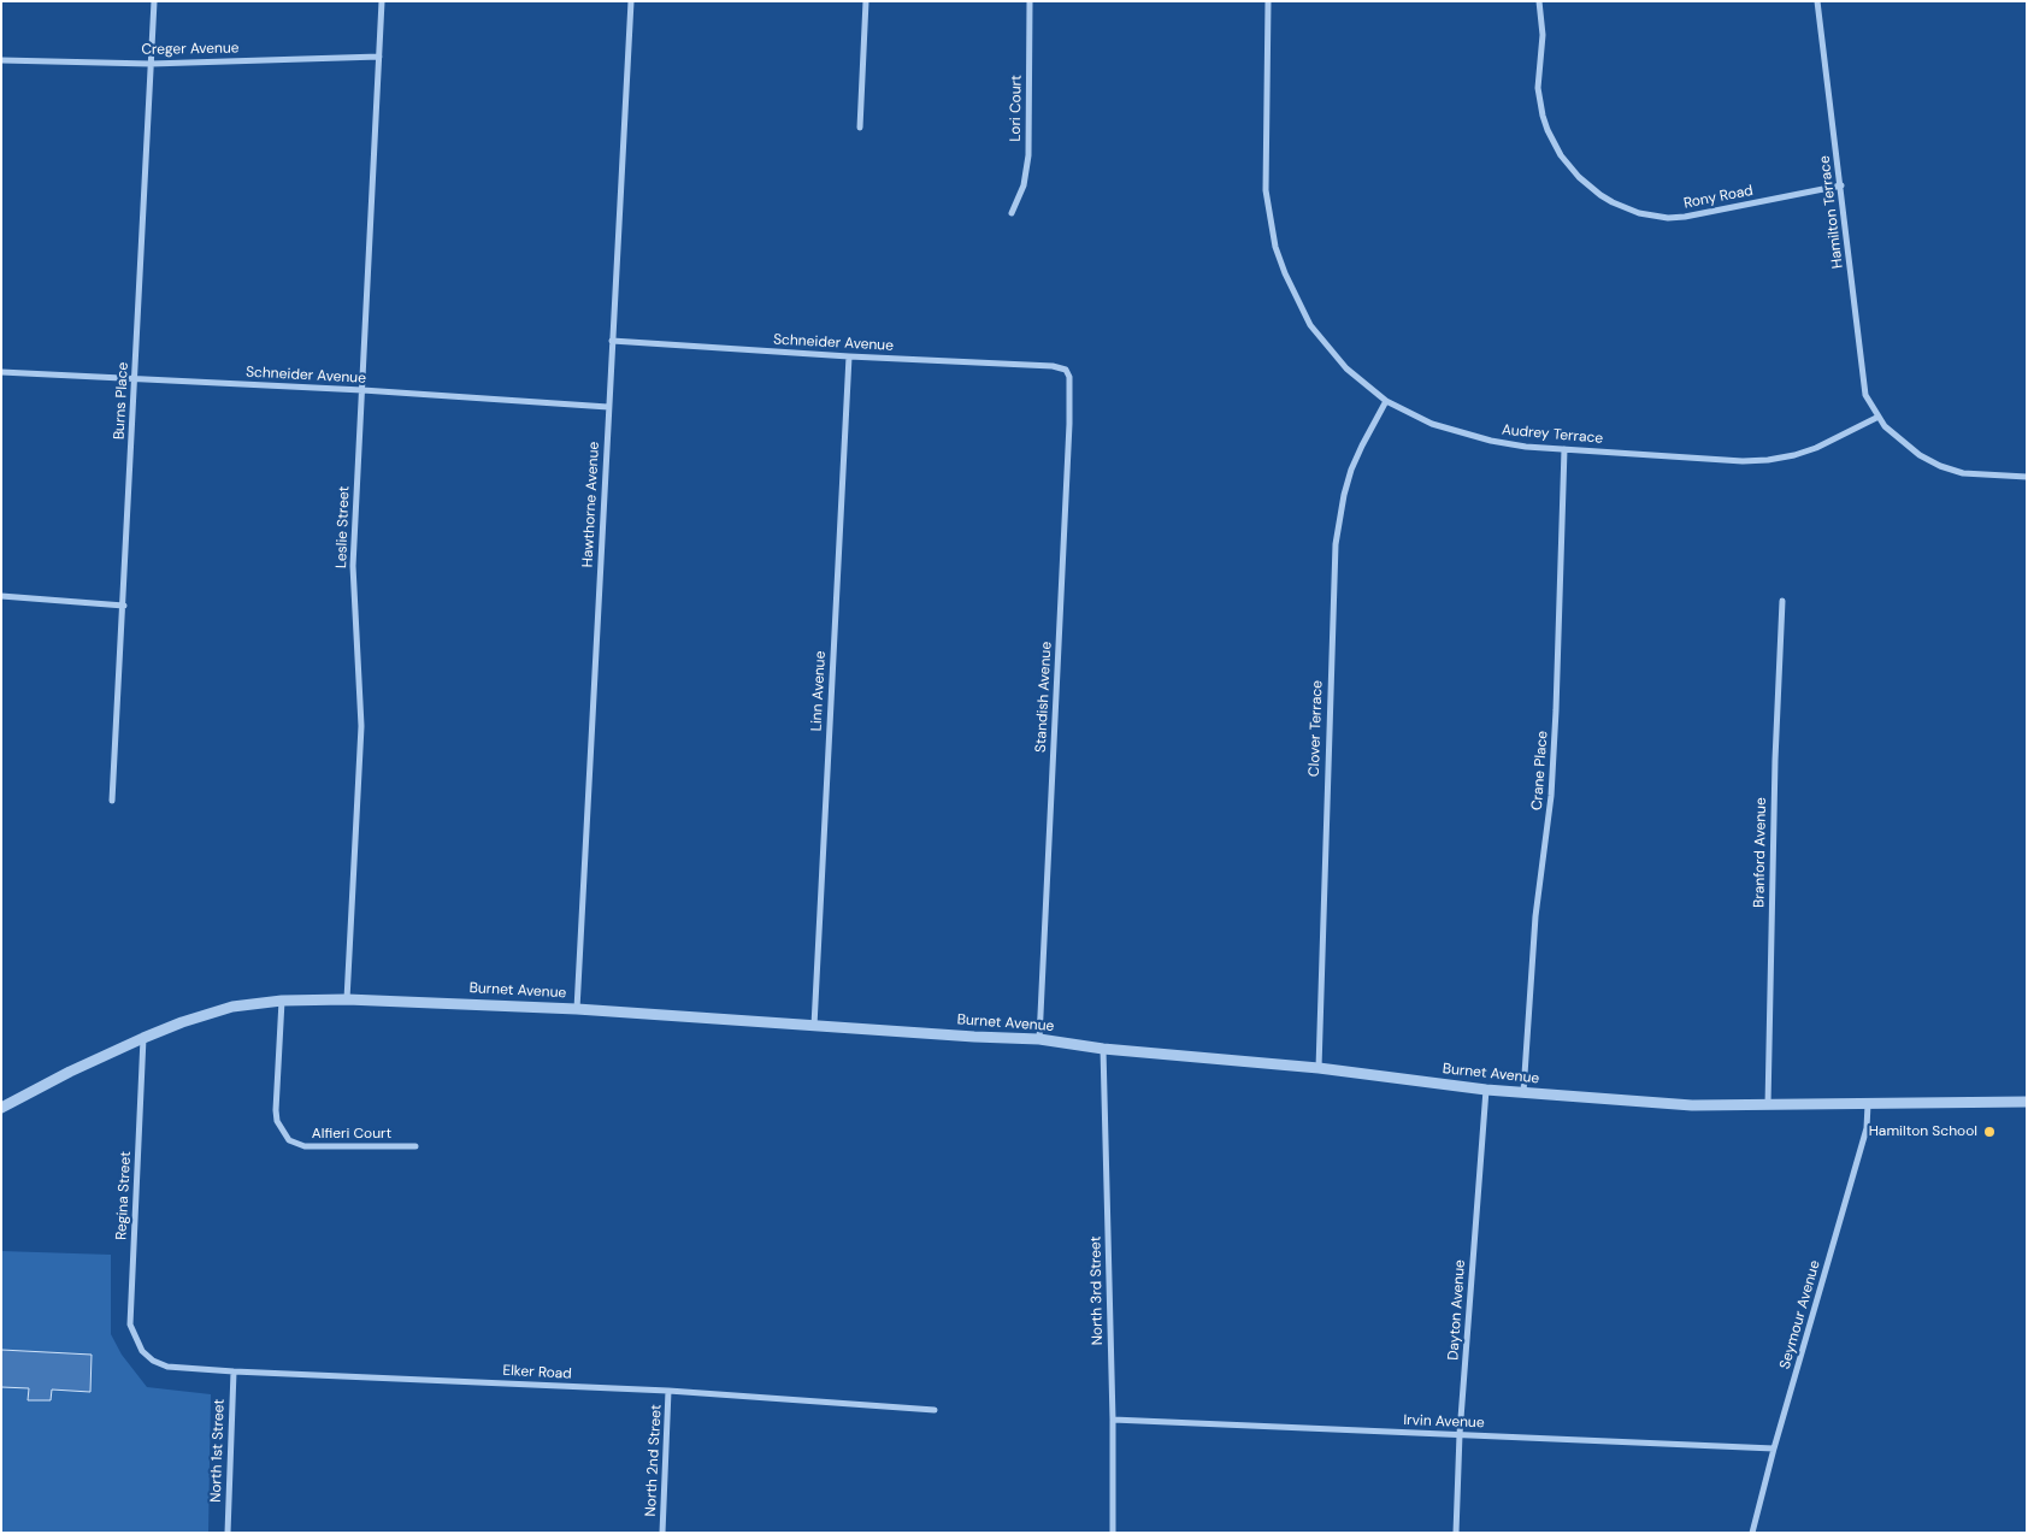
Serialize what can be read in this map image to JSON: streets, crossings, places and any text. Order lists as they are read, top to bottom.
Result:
{
  "streets": {
    "street": [
      "Creger Avenue",
      "Lori Court",
      "Rony Road",
      "Hamilton Terrace",
      "Schneider Avenue",
      "Burns Place",
      "Audrey Terrace",
      "Hawthorne Avenue",
      "Leslie Street",
      "Linn Avenue",
      "Standish Avenue",
      "Clover Terrace",
      "Crane Place",
      "Branford Avenue",
      "Burnet Avenue",
      "Alfieri Court",
      "Regina Street",
      "North 3rd Street",
      "Dayton Avenue",
      "Seymour Avenue",
      "Elker Road",
      "Irvin Avenue",
      "North 1st Street",
      "North 2nd Street"
    ]
  },
  "crossings": [
    ["Creger Avenue", "Burns Place"],
    ["Creger Avenue", "Leslie Street"],
    ["Rony Road", "Hamilton Terrace"],
    ["Hamilton Terrace", "Audrey Terrace"],
    ["Schneider Avenue", "Burns Place"],
    ["Schneider Avenue", "Hawthorne Avenue"],
    ["Schneider Avenue", "Leslie Street"],
    ["Schneider Avenue", "Linn Avenue"],
    ["Schneider Avenue", "Standish Avenue"],
    ["Audrey Terrace", "Clover Terrace"],
    ["Audrey Terrace", "Crane Place"],
    ["Hawthorne Avenue", "Burnet Avenue"],
    ["Leslie Street", "Burnet Avenue"],
    ["Linn Avenue", "Burnet Avenue"],
    ["Standish Avenue", "Burnet Avenue"],
    ["Clover Terrace", "Burnet Avenue"],
    ["Crane Place", "Burnet Avenue"],
    ["Branford Avenue", "Burnet Avenue"],
    ["Burnet Avenue", "Alfieri Court"],
    ["Burnet Avenue", "Regina Street"],
    ["Burnet Avenue", "North 3rd Street"],
    ["Burnet Avenue", "Dayton Avenue"],
    ["Burnet Avenue", "Seymour Avenue"],
    ["Regina Street", "Elker Road"],
    ["North 3rd Street", "Irvin Avenue"],
    ["Dayton Avenue", "Irvin Avenue"],
    ["Seymour Avenue", "Irvin Avenue"],
    ["Elker Road", "North 1st Street"],
    ["Elker Road", "North 2nd Street"]
  ],
  "places": ["Hamilton School"]
}
